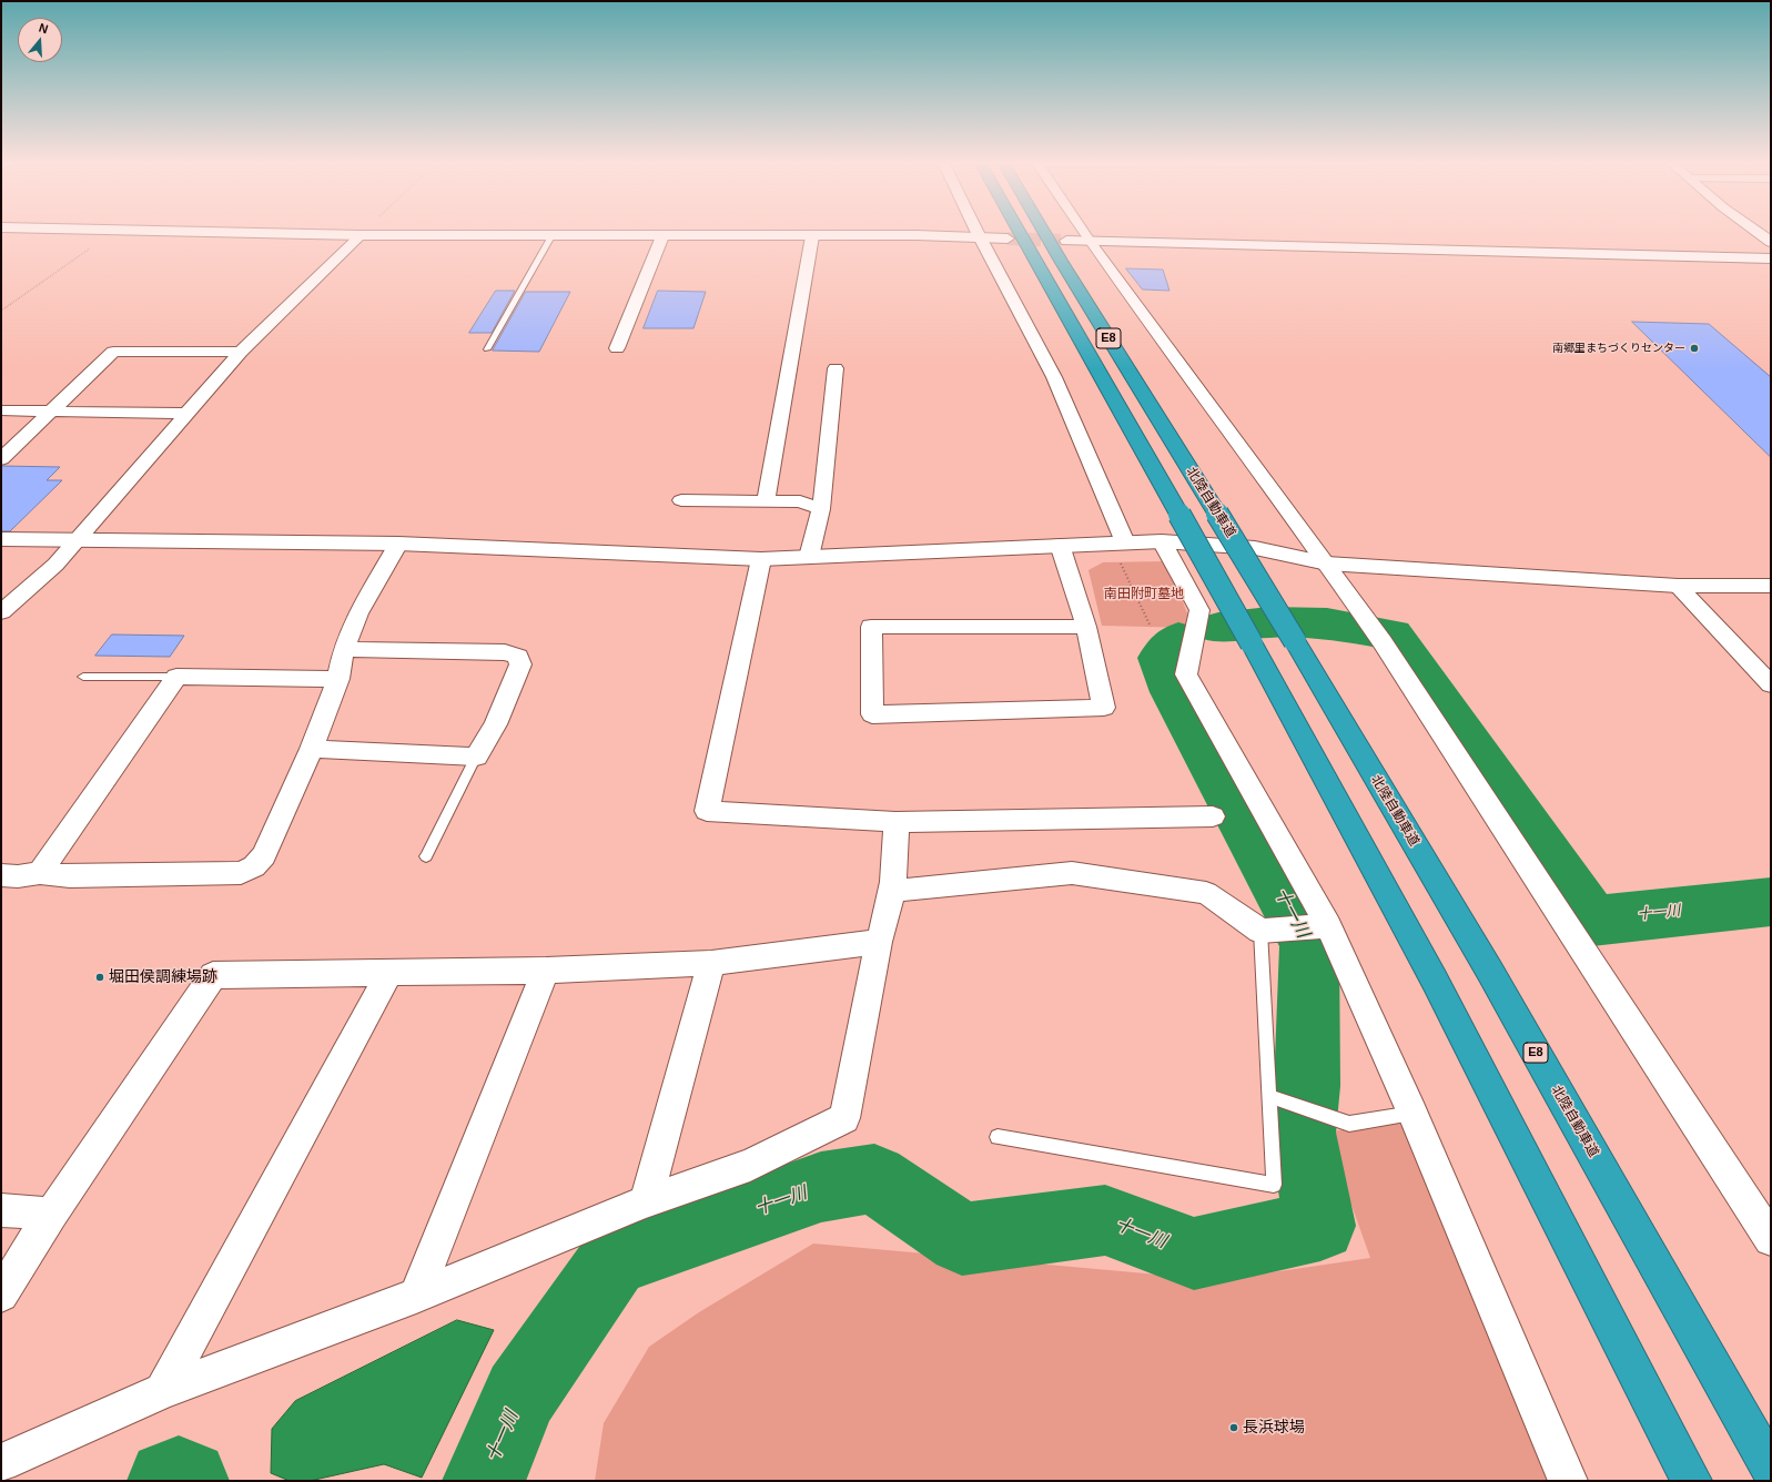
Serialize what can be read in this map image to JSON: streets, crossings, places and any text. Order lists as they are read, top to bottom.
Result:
{
  "streets": {
    "highway": ["E8", "北陸自動車道"]
  },
  "water": ["十一川"],
  "parks": ["南田附町墓地"],
  "places": ["南郷里まちづくりセンター", "堀田侯調練場跡", "長浜球場"],
  "north": "top"
}
